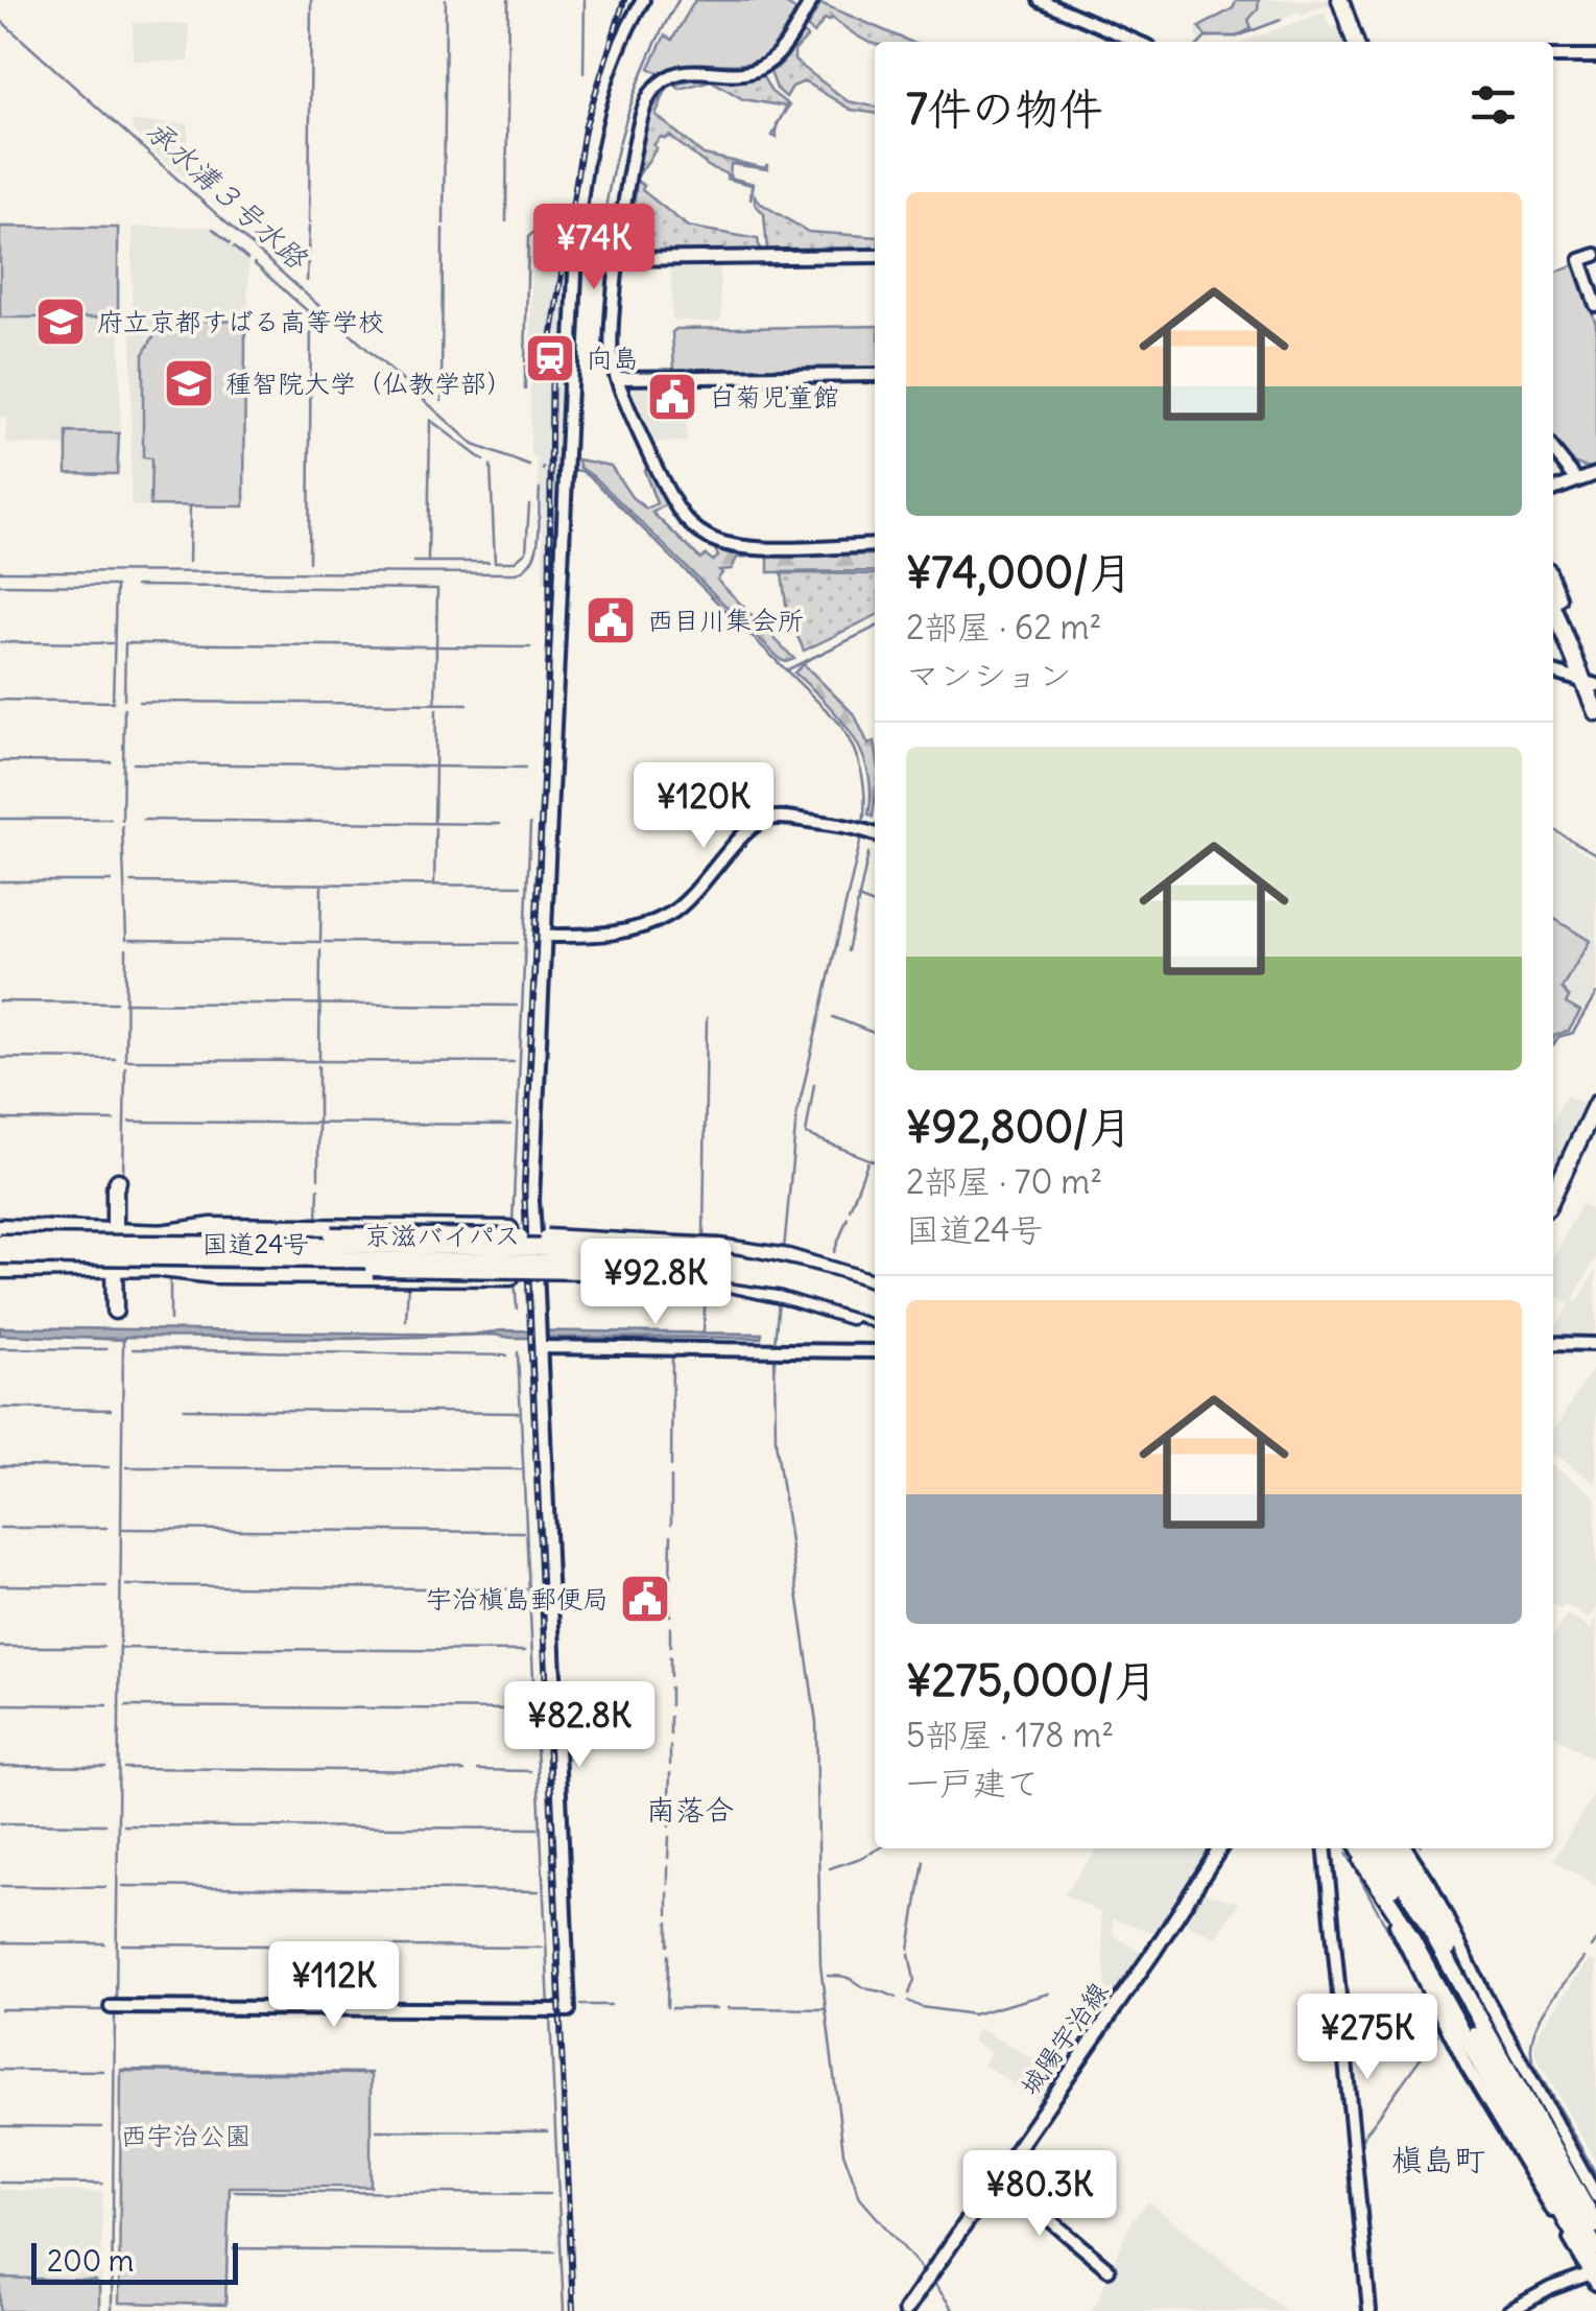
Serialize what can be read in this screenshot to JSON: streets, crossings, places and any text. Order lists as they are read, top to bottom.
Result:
{
  "streets": {
    "highway": ["京滋バイパス", "国道24号"],
    "main road": ["城陽宇治線"]
  },
  "crossings": [
    ["京滋バイパス", "国道24号"]
  ],
  "districts": ["南落合", "槇島町"],
  "water": ["承水溝３号水路"],
  "parks": ["西宇治公園"],
  "places": {
    "school or university": ["府立京都すばる高等学校", "種智院大学（仏教学部）"],
    "station": ["向島"],
    "public building": ["白菊児童館", "西目川集会所", "宇治槇島郵便局"]
  },
  "scale_bar": "200 m",
  "page": {
    "heading": "7件の物件",
    "list": [
      {
        "name": "¥74,000/月",
        "note": "2部屋 · 62 m² · マンション"
      },
      {
        "name": "¥92,800/月",
        "note": "2部屋 · 70 m² · 国道24号"
      },
      {
        "name": "¥275,000/月",
        "note": "5部屋 · 178 m² · 一戸建て"
      }
    ],
    "price": [
      "¥74K",
      "¥120K",
      "¥92.8K",
      "¥82.8K",
      "¥112K",
      "¥275K",
      "¥80.3K"
    ],
    "scale": "200 m"
  }
}
